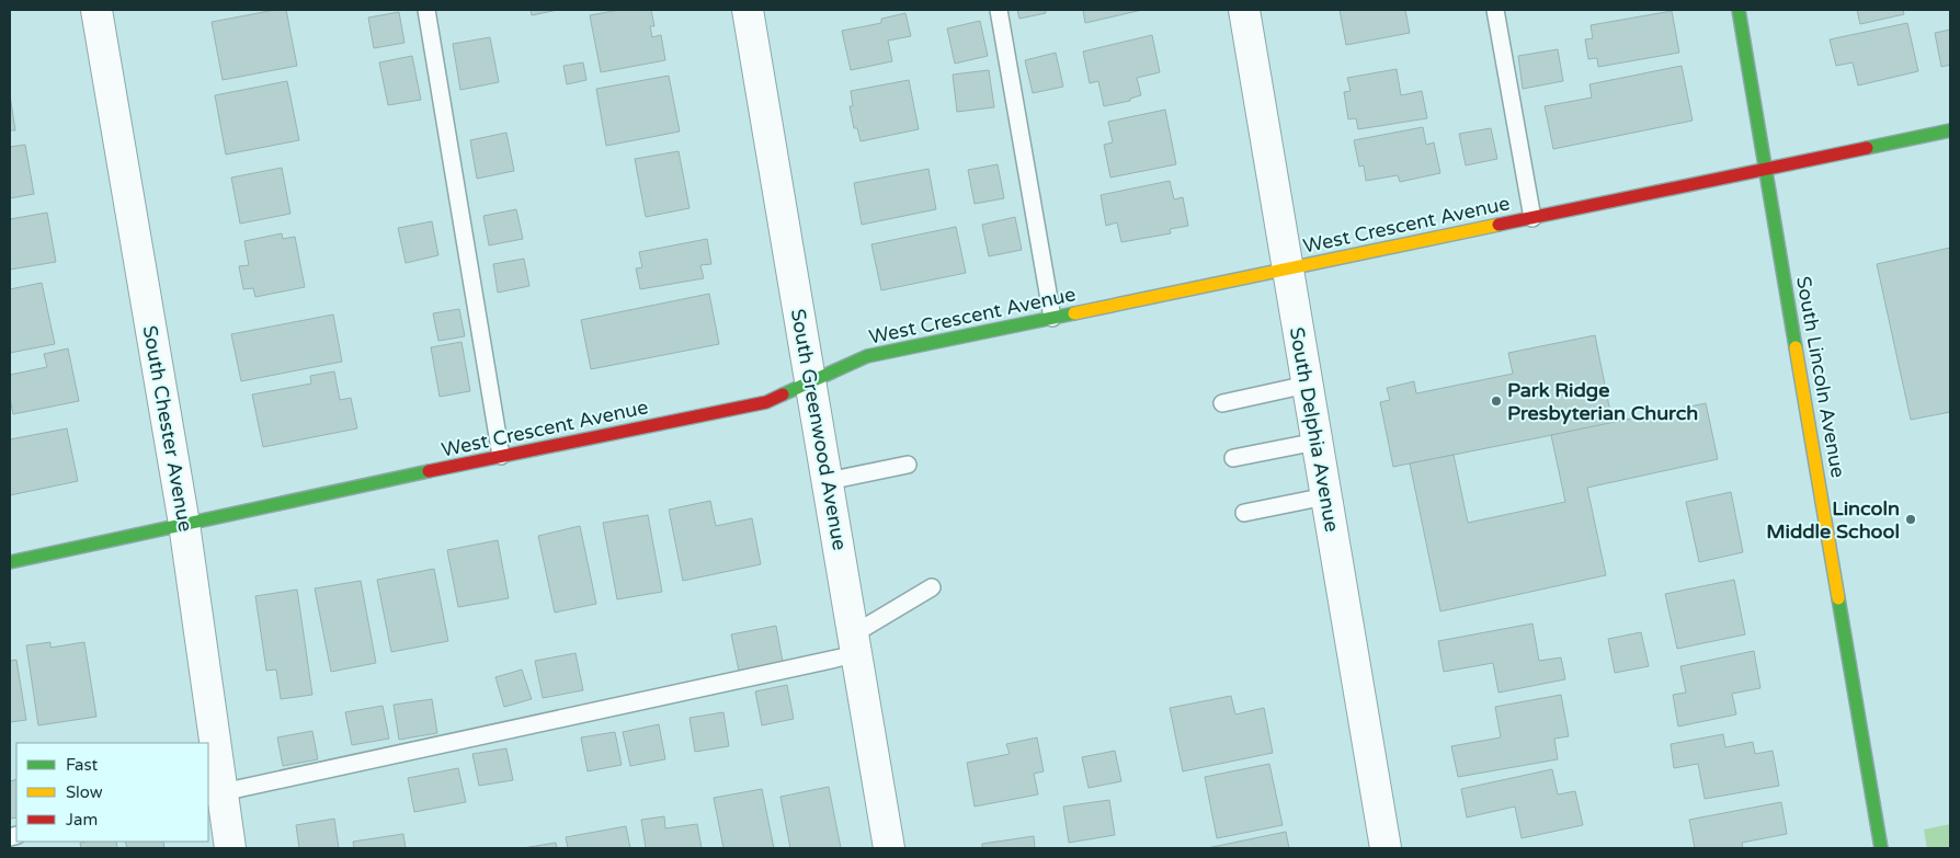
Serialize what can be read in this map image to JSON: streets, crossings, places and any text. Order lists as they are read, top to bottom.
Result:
{
  "streets": {
    "street": [
      "West Crescent Avenue",
      "South Lincoln Avenue",
      "South Chester Avenue",
      "South Greenwood Avenue",
      "South Delphia Avenue"
    ]
  },
  "crossings": [
    ["West Crescent Avenue", "South Lincoln Avenue"],
    ["West Crescent Avenue", "South Chester Avenue"],
    ["West Crescent Avenue", "South Greenwood Avenue"],
    ["West Crescent Avenue", "South Delphia Avenue"]
  ],
  "places": ["Park Ridge Presbyterian Church", "Lincoln Middle School"],
  "legend": ["Fast", "Slow", "Jam"]
}
